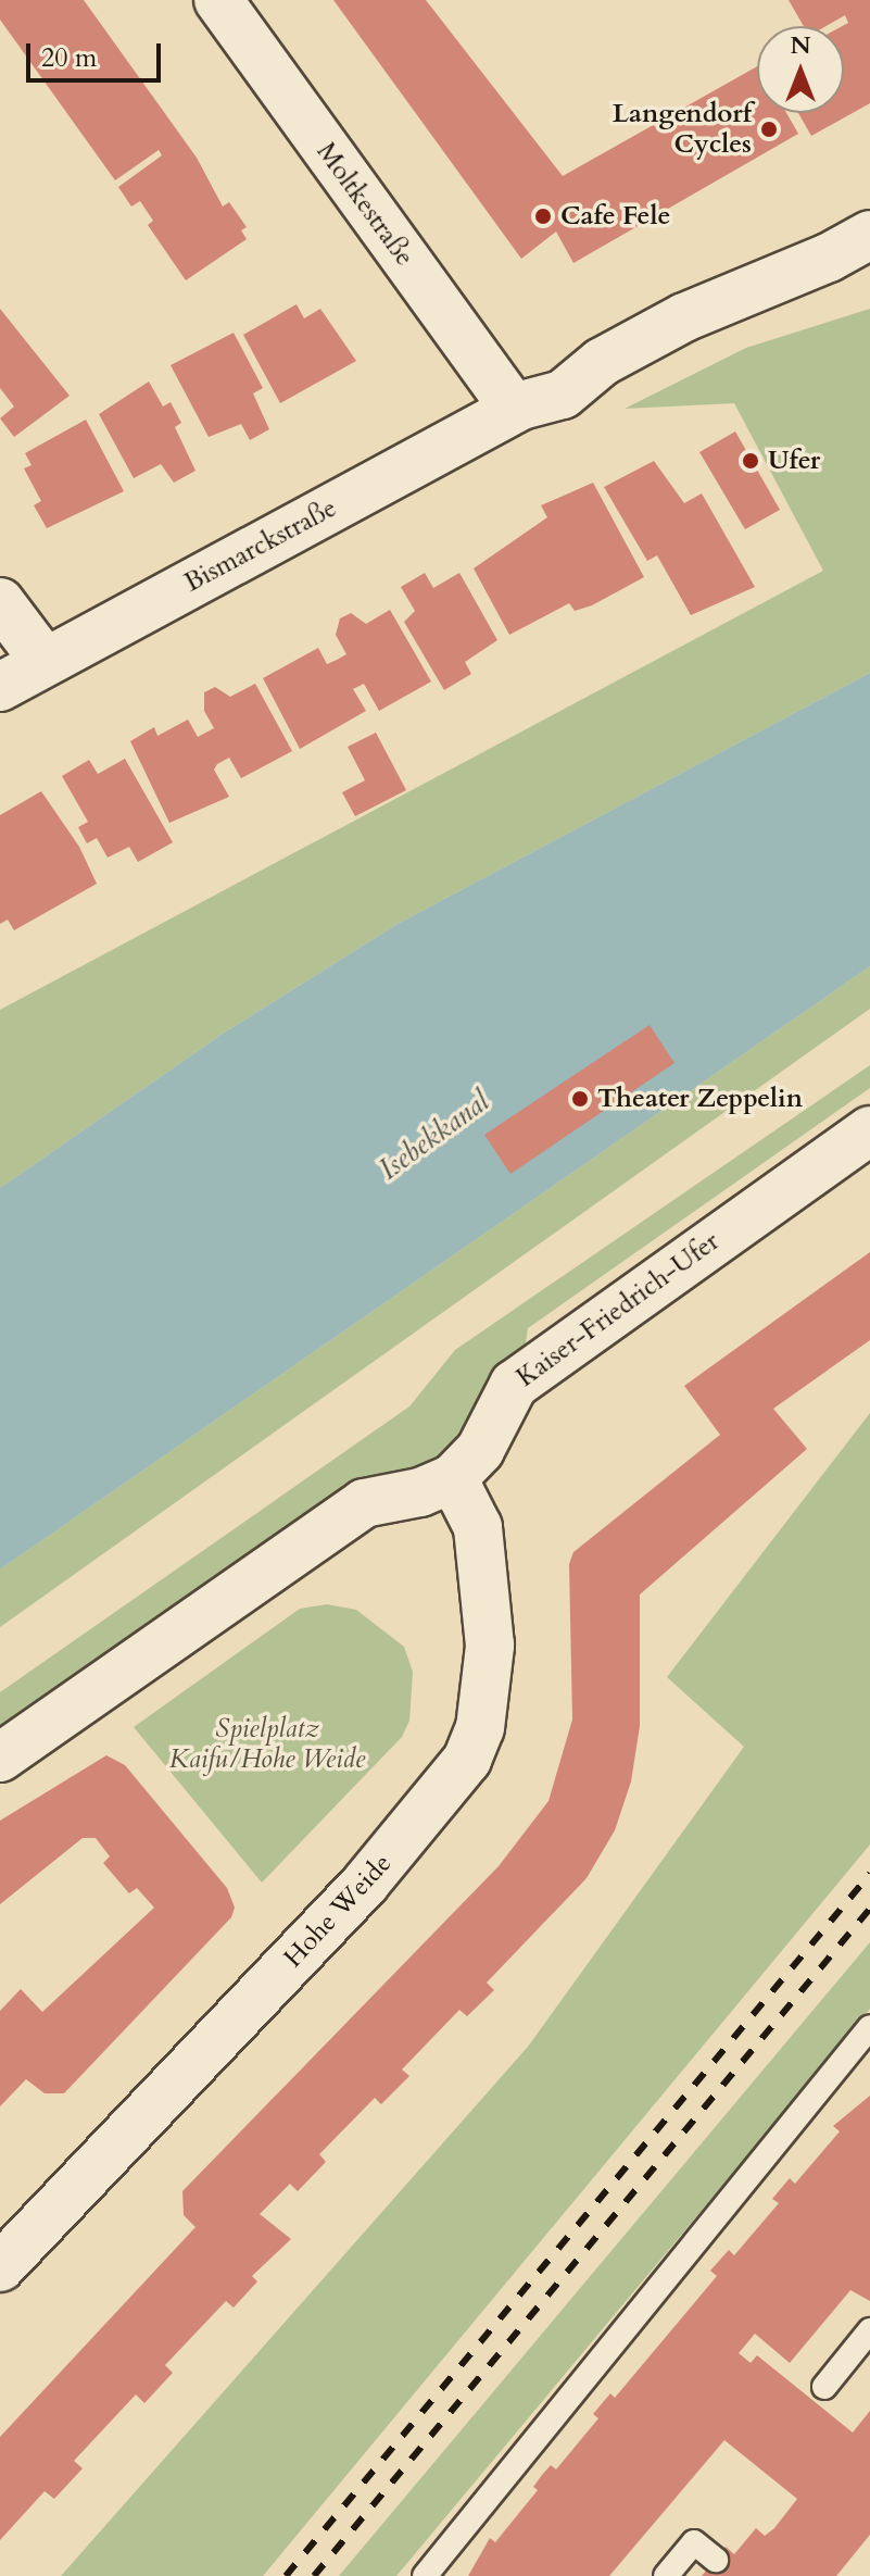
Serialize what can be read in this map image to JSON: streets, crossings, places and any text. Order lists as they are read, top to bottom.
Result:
{
  "streets": {
    "street": [
      "Moltkestraße",
      "Bismarckstraße",
      "Kaiser-Friedrich-Ufer",
      "Hohe Weide"
    ]
  },
  "crossings": [
    ["Moltkestraße", "Bismarckstraße"],
    ["Kaiser-Friedrich-Ufer", "Hohe Weide"]
  ],
  "water": ["Isebekkanal"],
  "parks": ["Spielplatz Kaifu/Hohe Weide"],
  "places": [
    "Langendorf Cycles",
    "Cafe Fele",
    "Ufer",
    "Theater Zeppelin"
  ],
  "scale_bar": "20 m",
  "north": "top"
}
